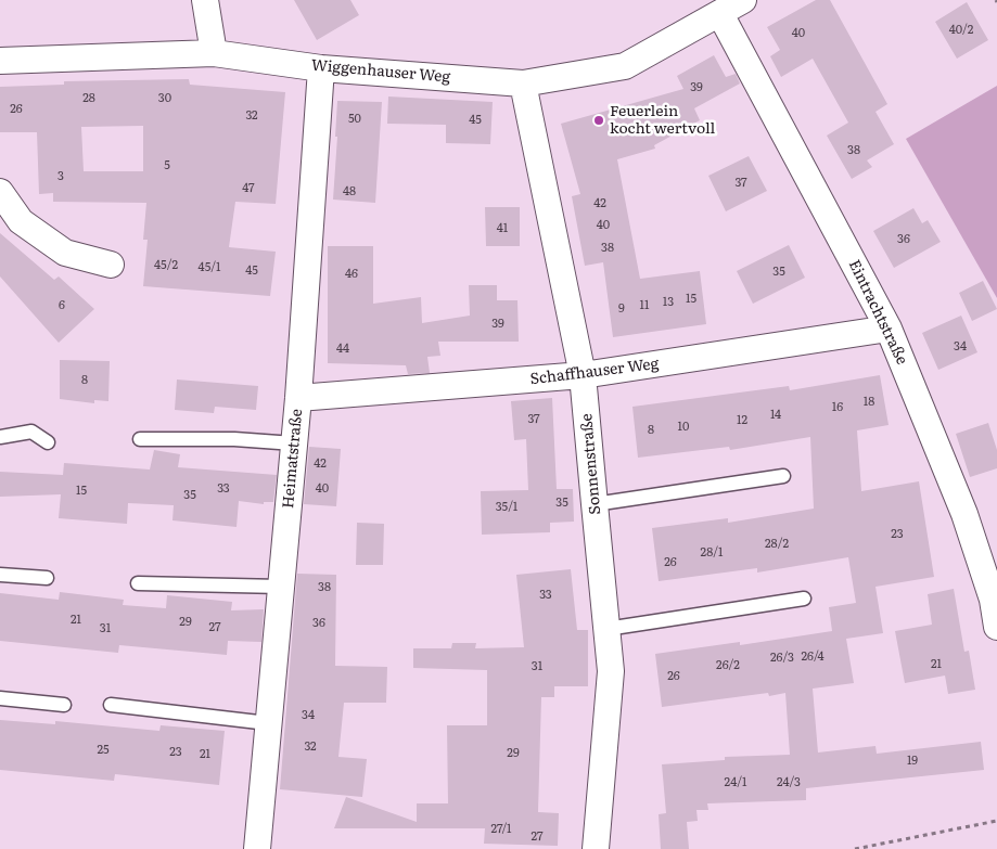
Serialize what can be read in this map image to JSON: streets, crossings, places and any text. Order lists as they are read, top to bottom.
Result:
{
  "streets": {
    "street": [
      "Wiggenhauser Weg",
      "Eintrachtstraße",
      "Schaffhauser Weg",
      "Heimatstraße",
      "Sonnenstraße"
    ]
  },
  "crossings": [
    ["Wiggenhauser Weg", "Eintrachtstraße"],
    ["Wiggenhauser Weg", "Heimatstraße"],
    ["Wiggenhauser Weg", "Sonnenstraße"],
    ["Eintrachtstraße", "Schaffhauser Weg"],
    ["Schaffhauser Weg", "Heimatstraße"],
    ["Schaffhauser Weg", "Sonnenstraße"]
  ],
  "places": ["Feuerlein kocht wertvoll"],
  "house_numbers": [
    "40/2",
    "40",
    "39",
    "28",
    "30",
    "26",
    "32",
    "50",
    "45",
    "38",
    "5",
    "3",
    "37",
    "47",
    "48",
    "42",
    "40",
    "41",
    "36",
    "38",
    "45/2",
    "45/1",
    "45",
    "35",
    "46",
    "15",
    "13",
    "6",
    "11",
    "9",
    "39",
    "34",
    "44",
    "8",
    "18",
    "16",
    "14",
    "37",
    "12",
    "10",
    "8",
    "42",
    "33",
    "40",
    "15",
    "35",
    "35",
    "35/1",
    "23",
    "28/2",
    "28/1",
    "26",
    "38",
    "33",
    "21",
    "29",
    "36",
    "27",
    "31",
    "26/4",
    "26/3",
    "21",
    "26/2",
    "31",
    "26",
    "34",
    "32",
    "25",
    "23",
    "29",
    "21",
    "19",
    "24/1",
    "24/3",
    "27/1",
    "27"
  ]
}
